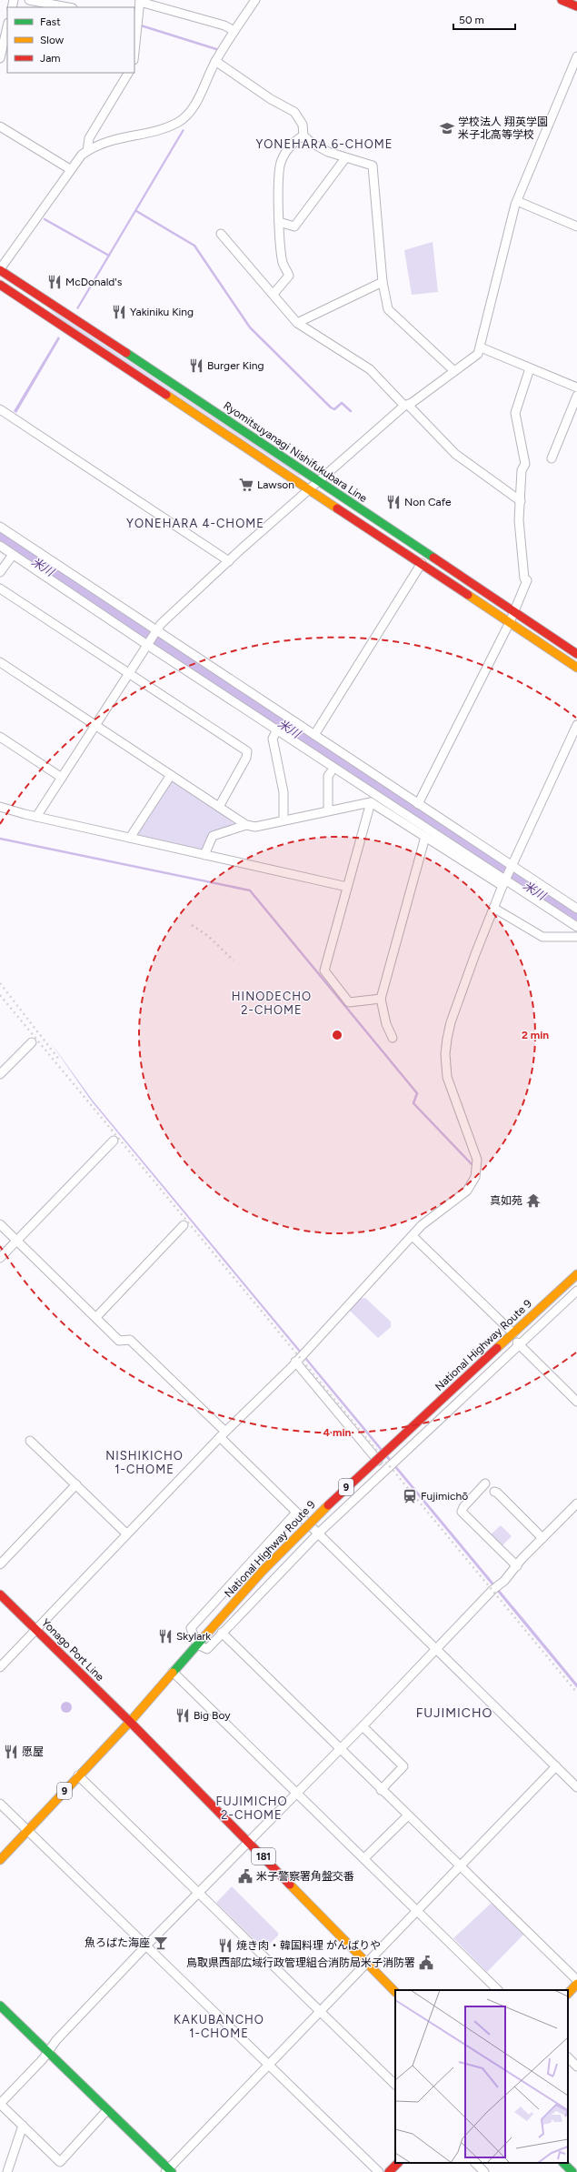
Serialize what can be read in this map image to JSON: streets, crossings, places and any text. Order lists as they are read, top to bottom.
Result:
{
  "streets": {
    "main road": [
      "Ryomitsuyanagi Nishifukubara Line",
      "National Highway Route 9",
      "9",
      "Yonago Port Line",
      "181"
    ]
  },
  "crossings": [
    ["National Highway Route 9", "Yonago Port Line"],
    ["National Highway Route 9", "181"],
    ["Yonago Port Line", "181"]
  ],
  "districts": [
    "YONEHARA 6-CHOME",
    "YONEHARA 4-CHOME",
    "HINODECHO 2-CHOME",
    "NISHIKICHO 1-CHOME",
    "FUJIMICHO",
    "FUJIMICHO 2-CHOME",
    "KAKUBANCHO 1-CHOME"
  ],
  "water": ["米川"],
  "places": {
    "school or university": ["学校法人 翔英学園 米子北高等学校"],
    "restaurant": [
      "McDonald's",
      "Yakiniku King",
      "Burger King",
      "Non Cafe",
      "Skylark",
      "Big Boy",
      "愿屋",
      "焼き肉・韓国料理 がんばりや"
    ],
    "supermarket": ["Lawson"],
    "temple": ["真如苑"],
    "station": ["Fujimichō"],
    "public building": ["米子警察署角盤交番", "鳥取県西部広域行政管理組合消防局米子消防署"],
    "bar": ["魚ろばた海座"]
  },
  "legend": ["Fast", "Slow", "Jam"],
  "scale_bar": "50 m",
  "rings": ["2 min", "4 min"]
}
